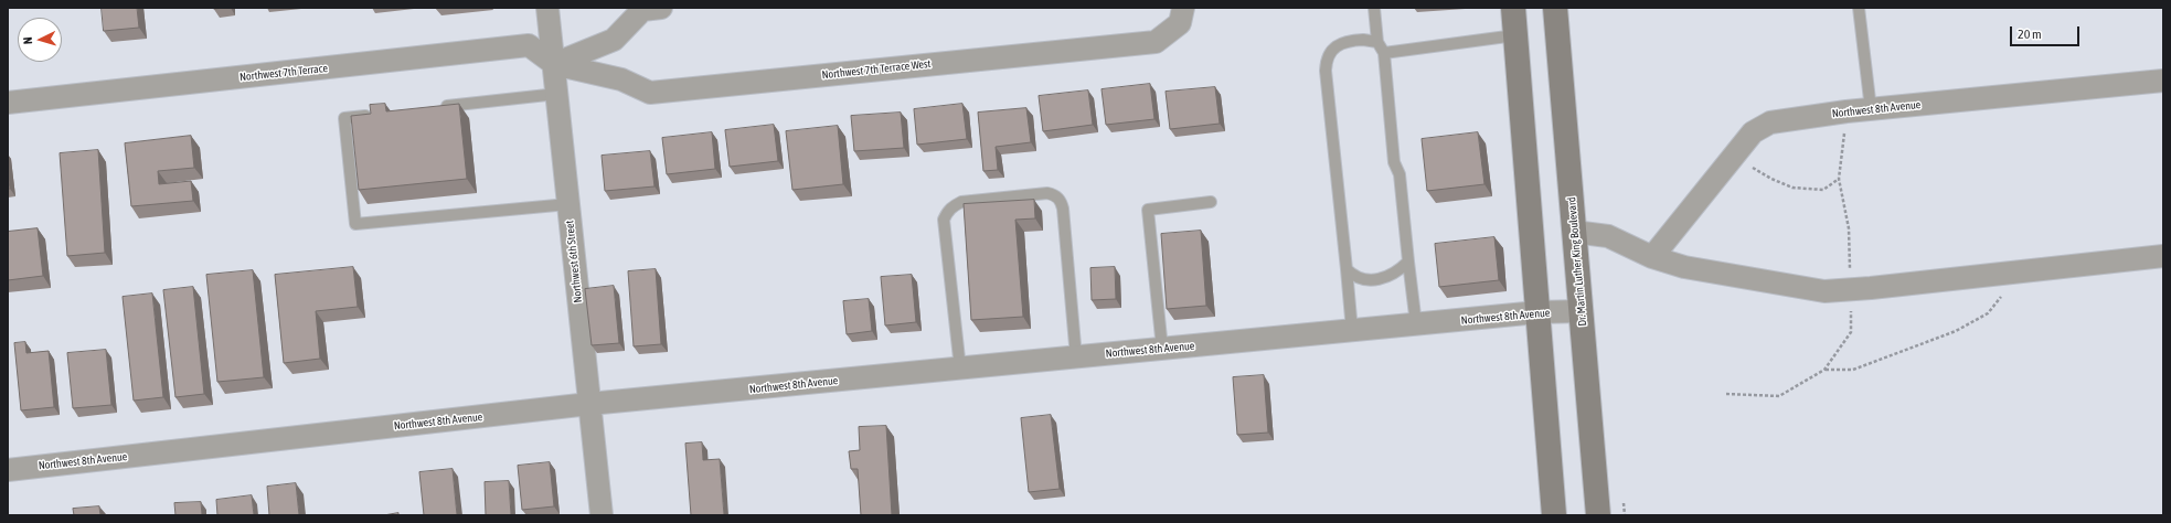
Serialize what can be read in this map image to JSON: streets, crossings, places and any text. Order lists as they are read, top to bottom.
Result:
{
  "streets": {
    "main road": ["Dr. Martin Luther King Boulevard"],
    "street": [
      "Northwest 7th Terrace West",
      "Northwest 7th Terrace",
      "Northwest 8th Avenue",
      "Northwest 6th Street"
    ]
  },
  "crossings": [
    ["Northwest 7th Terrace West", "Northwest 7th Terrace"],
    ["Northwest 7th Terrace West", "Northwest 6th Street"],
    ["Northwest 7th Terrace", "Northwest 6th Street"],
    ["Northwest 8th Avenue", "Northwest 6th Street"],
    ["Northwest 8th Avenue", "Dr. Martin Luther King Boulevard"]
  ],
  "scale_bar": "20 m",
  "north": "left"
}
